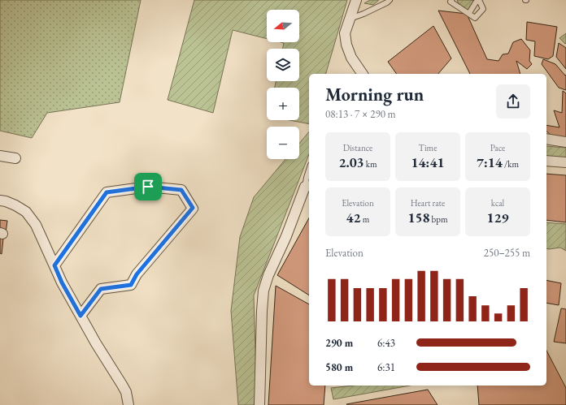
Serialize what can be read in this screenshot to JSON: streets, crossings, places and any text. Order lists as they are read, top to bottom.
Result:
{
  "north": "left",
  "page": {
    "map_buttons": ["+", "−"],
    "heading": ["Morning run", "08:13 · 7 × 290 m"],
    "stats": [
      ["Distance", "2.03 km"],
      ["Time", "14:41"],
      ["Pace", "7:14 /km"],
      ["Elevation", "42 m"],
      ["Heart rate", "158 bpm"],
      ["kcal", "129"]
    ],
    "chart": ["Elevation", "250–255 m"],
    "list": [
      {
        "name": "290 m",
        "note": "6:43"
      },
      {
        "name": "580 m",
        "note": "6:31"
      }
    ]
  }
}
